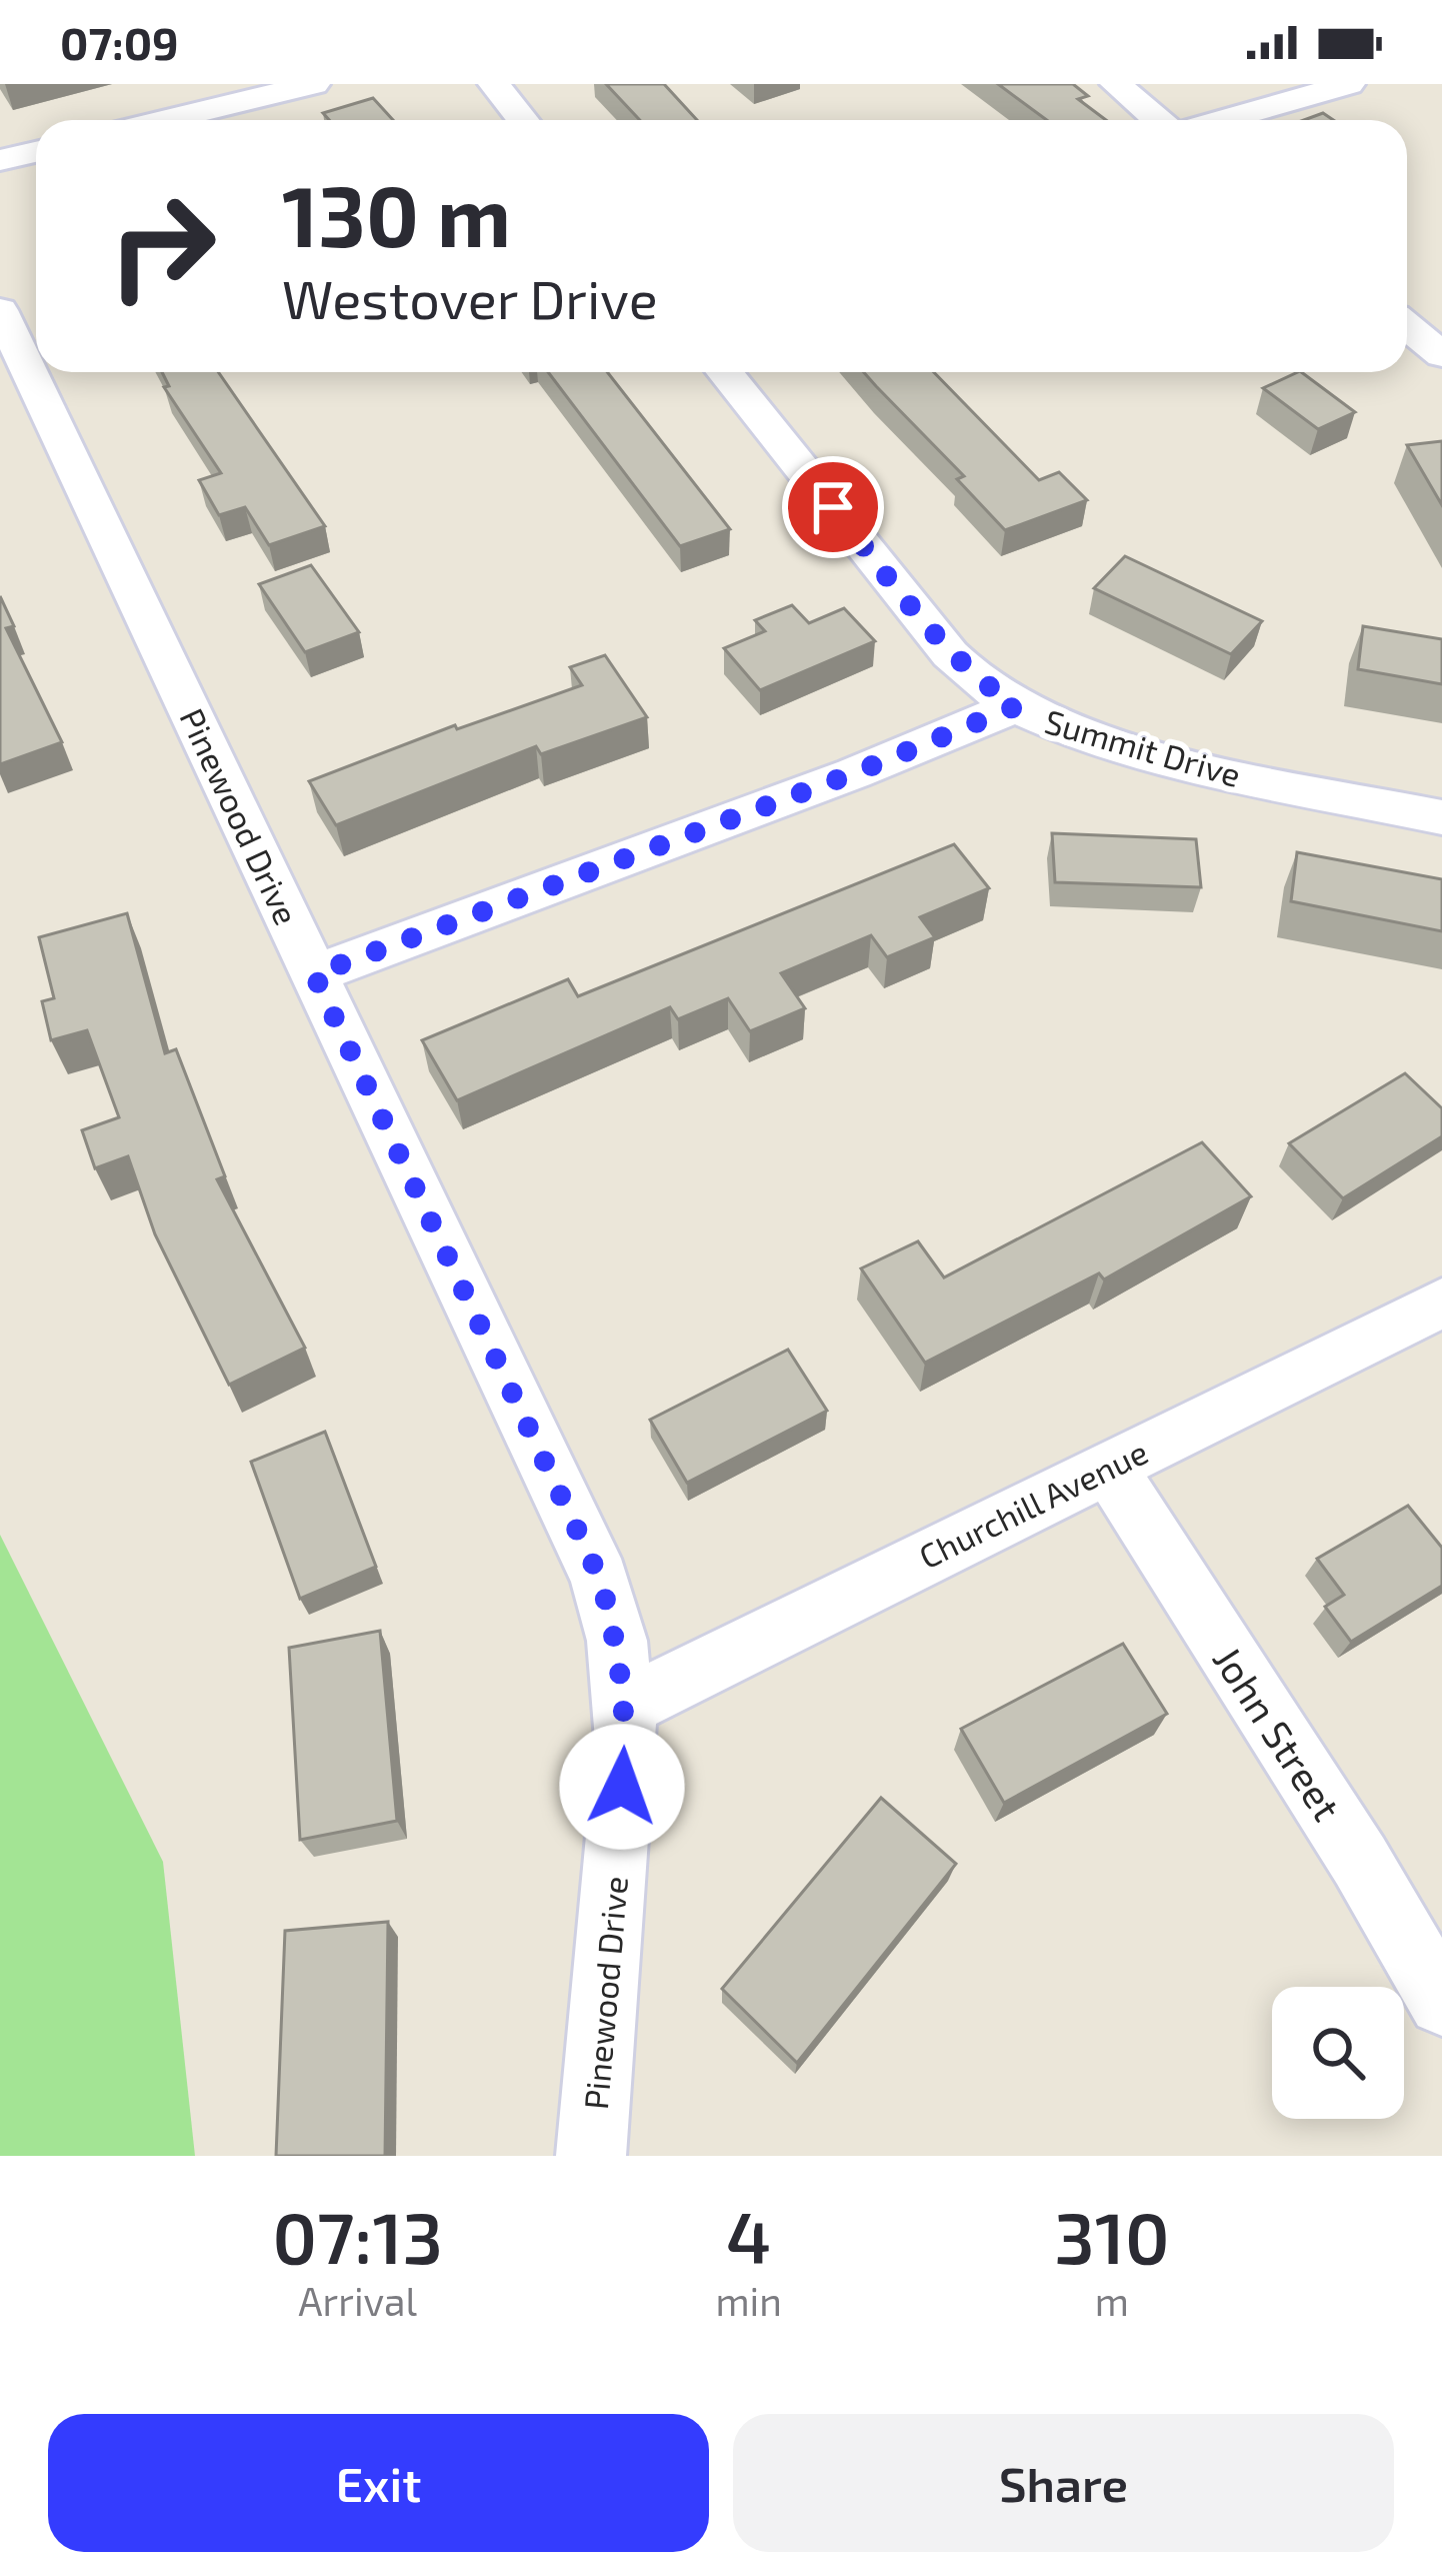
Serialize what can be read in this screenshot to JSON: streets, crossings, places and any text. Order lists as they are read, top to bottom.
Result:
{
  "streets": {
    "street": [
      "Summit Drive",
      "Pinewood Drive",
      "Churchill Avenue",
      "John Street"
    ]
  },
  "crossings": [
    ["Pinewood Drive", "Churchill Avenue"],
    ["Churchill Avenue", "John Street"]
  ],
  "page": {
    "status": "07:09",
    "turn": ["130 m", "Westover Drive"],
    "eta": [
      "07:13",
      "Arrival",
      "4",
      "min",
      "310",
      "m"
    ],
    "buttons": ["Exit", "Share"]
  }
}
